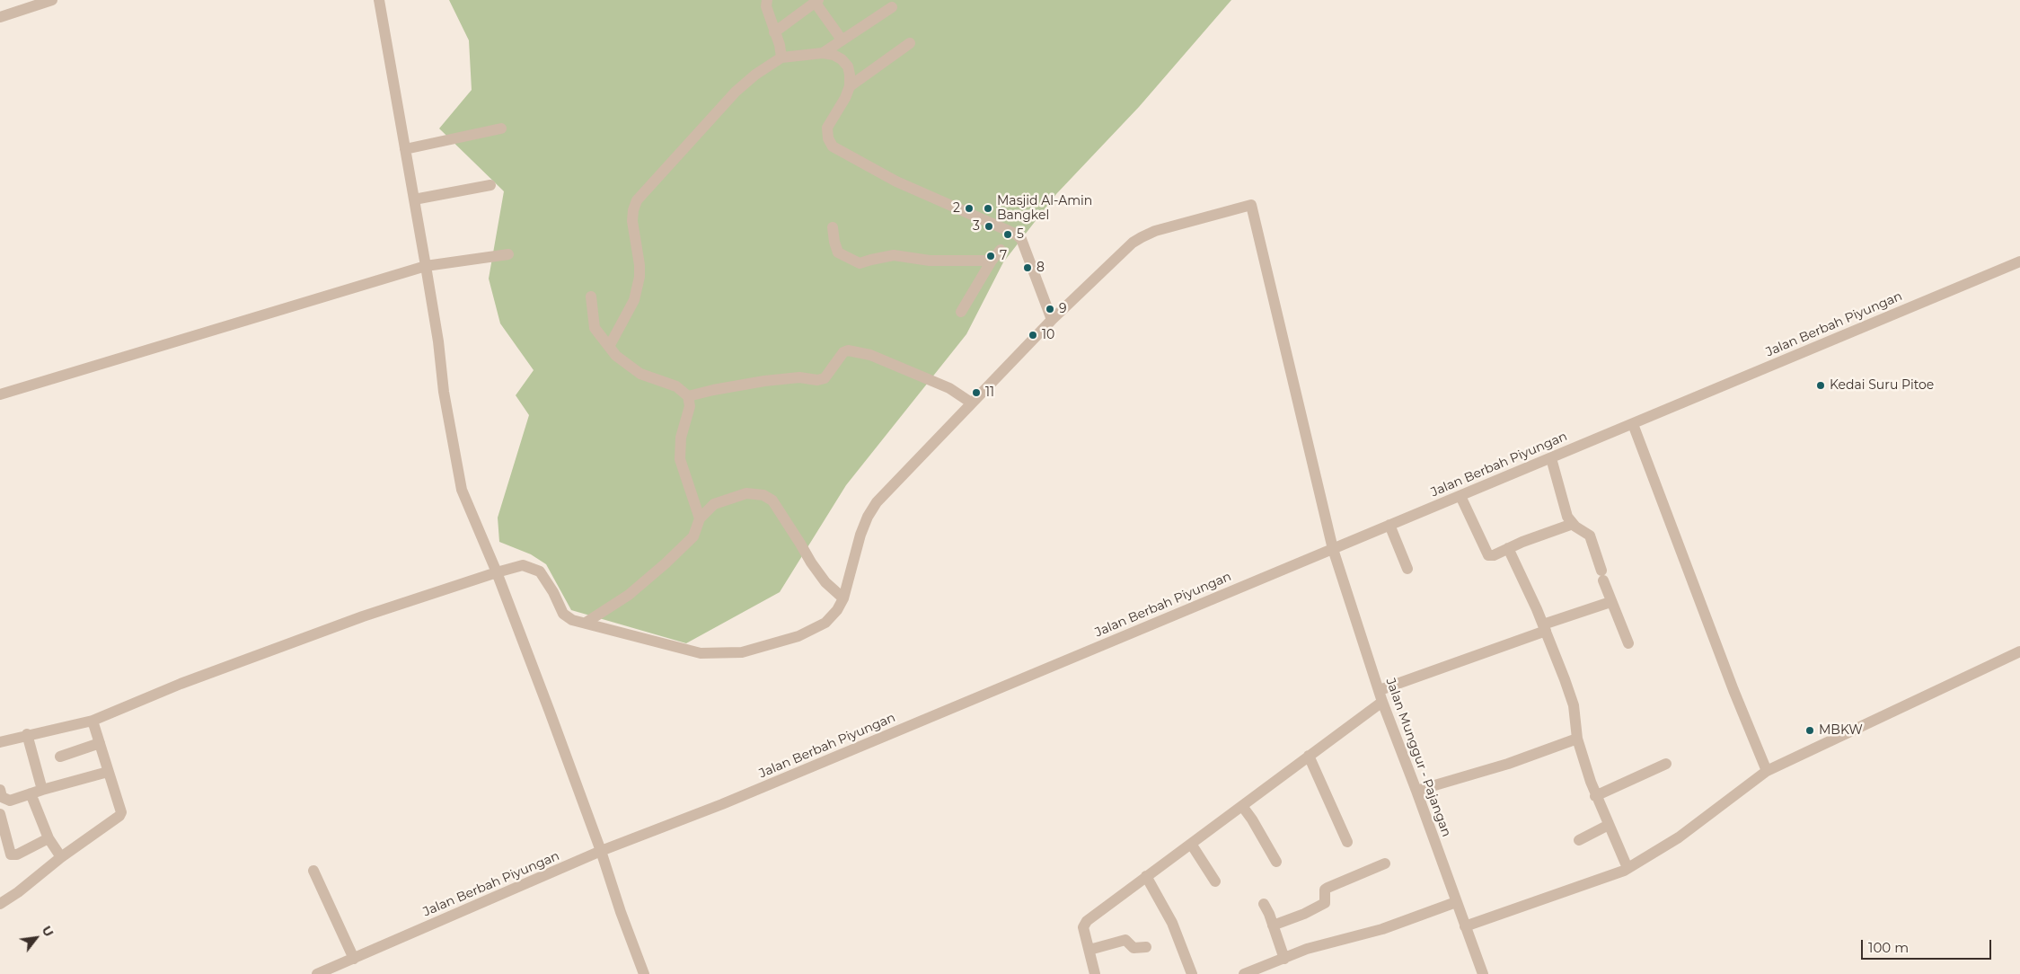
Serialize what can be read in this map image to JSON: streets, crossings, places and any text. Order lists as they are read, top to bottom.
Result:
{
  "streets": {
    "street": ["Jalan Berbah Piyungan", "Jalan Munggur - Pajangan"]
  },
  "crossings": [
    ["Jalan Berbah Piyungan", "Jalan Munggur - Pajangan"]
  ],
  "places": [
    "2",
    "Masjid Al-Amin Bangkel",
    "3",
    "5",
    "7",
    "8",
    "9",
    "10",
    "Kedai Suru Pitoe",
    "11",
    "MBKW"
  ],
  "scale_bar": "100 m",
  "north": "top right"
}
